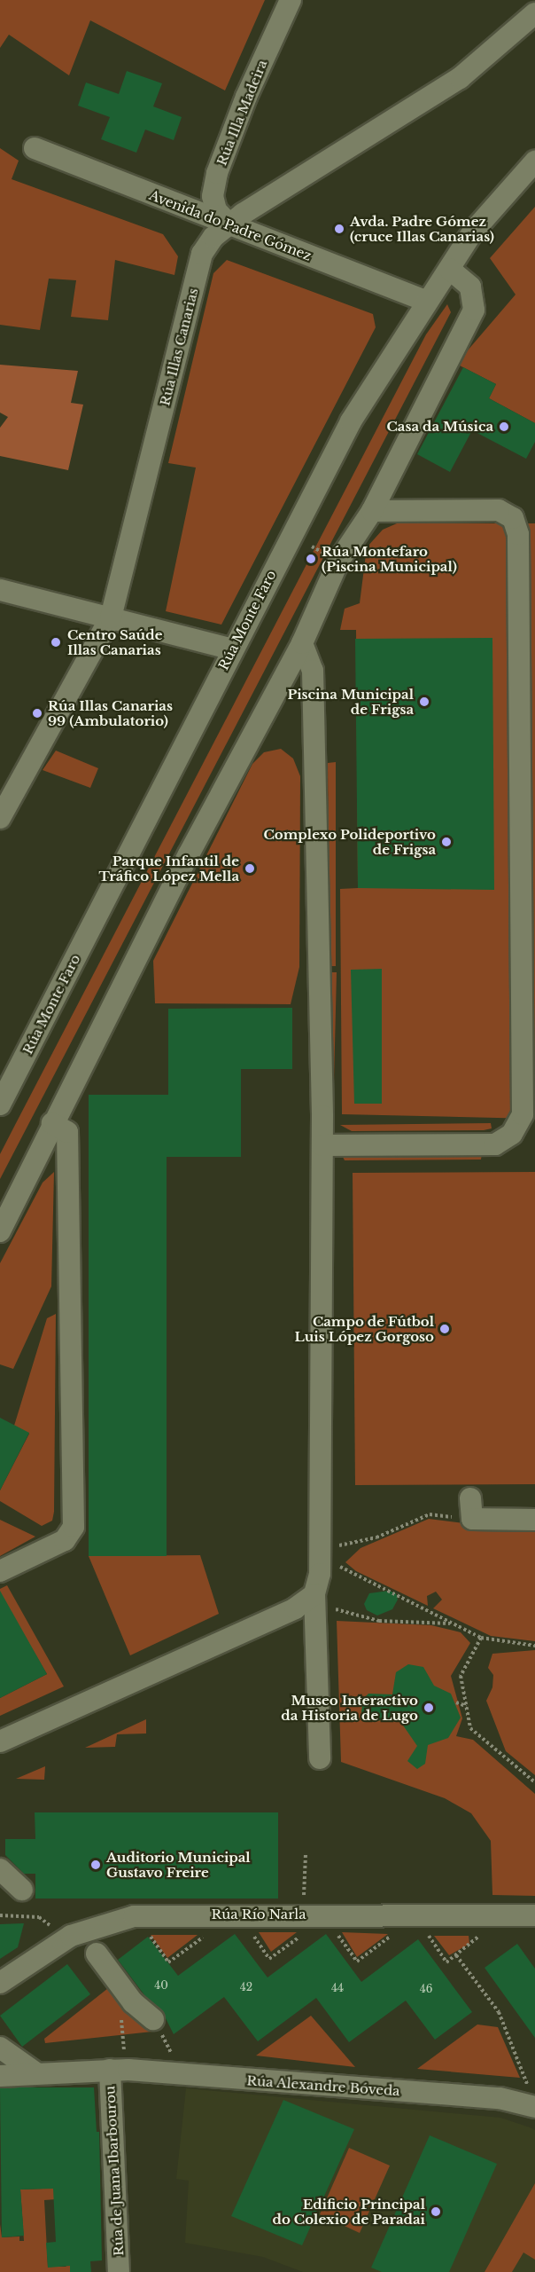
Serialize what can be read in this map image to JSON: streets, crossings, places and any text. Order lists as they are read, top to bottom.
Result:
{
  "streets": {
    "street": [
      "Rúa Illa Madeira",
      "Avenida do Padre Gómez",
      "Rúa Illas Canarias",
      "Rúa Monte Faro",
      "Rúa Río Narla",
      "Rúa Alexandre Bóveda",
      "Rúa de Juana Ibarbourou"
    ]
  },
  "crossings": [
    ["Avenida do Padre Gómez", "Rúa Illas Canarias"],
    ["Avenida do Padre Gómez", "Rúa Monte Faro"],
    ["Rúa Alexandre Bóveda", "Rúa de Juana Ibarbourou"]
  ],
  "places": [
    "Avda. Padre Gómez (cruce Illas Canarias)",
    "Casa da Música",
    "Rúa Montefaro (Piscina Municipal)",
    "Centro Saúde Illas Canarias",
    "Piscina Municipal de Frigsa",
    "Rúa Illas Canarias 99 (Ambulatorio)",
    "Complexo Polideportivo de Frigsa",
    "Parque Infantil de Tráfico López Mella",
    "Campo de Fútbol Luis López Gorgoso",
    "Museo Interactivo da Historia de Lugo",
    "Auditorio Municipal Gustavo Freire",
    "Edificio Principal do Colexio de Paradai"
  ],
  "house_numbers": [
    "40",
    "42",
    "44",
    "46"
  ]
}
